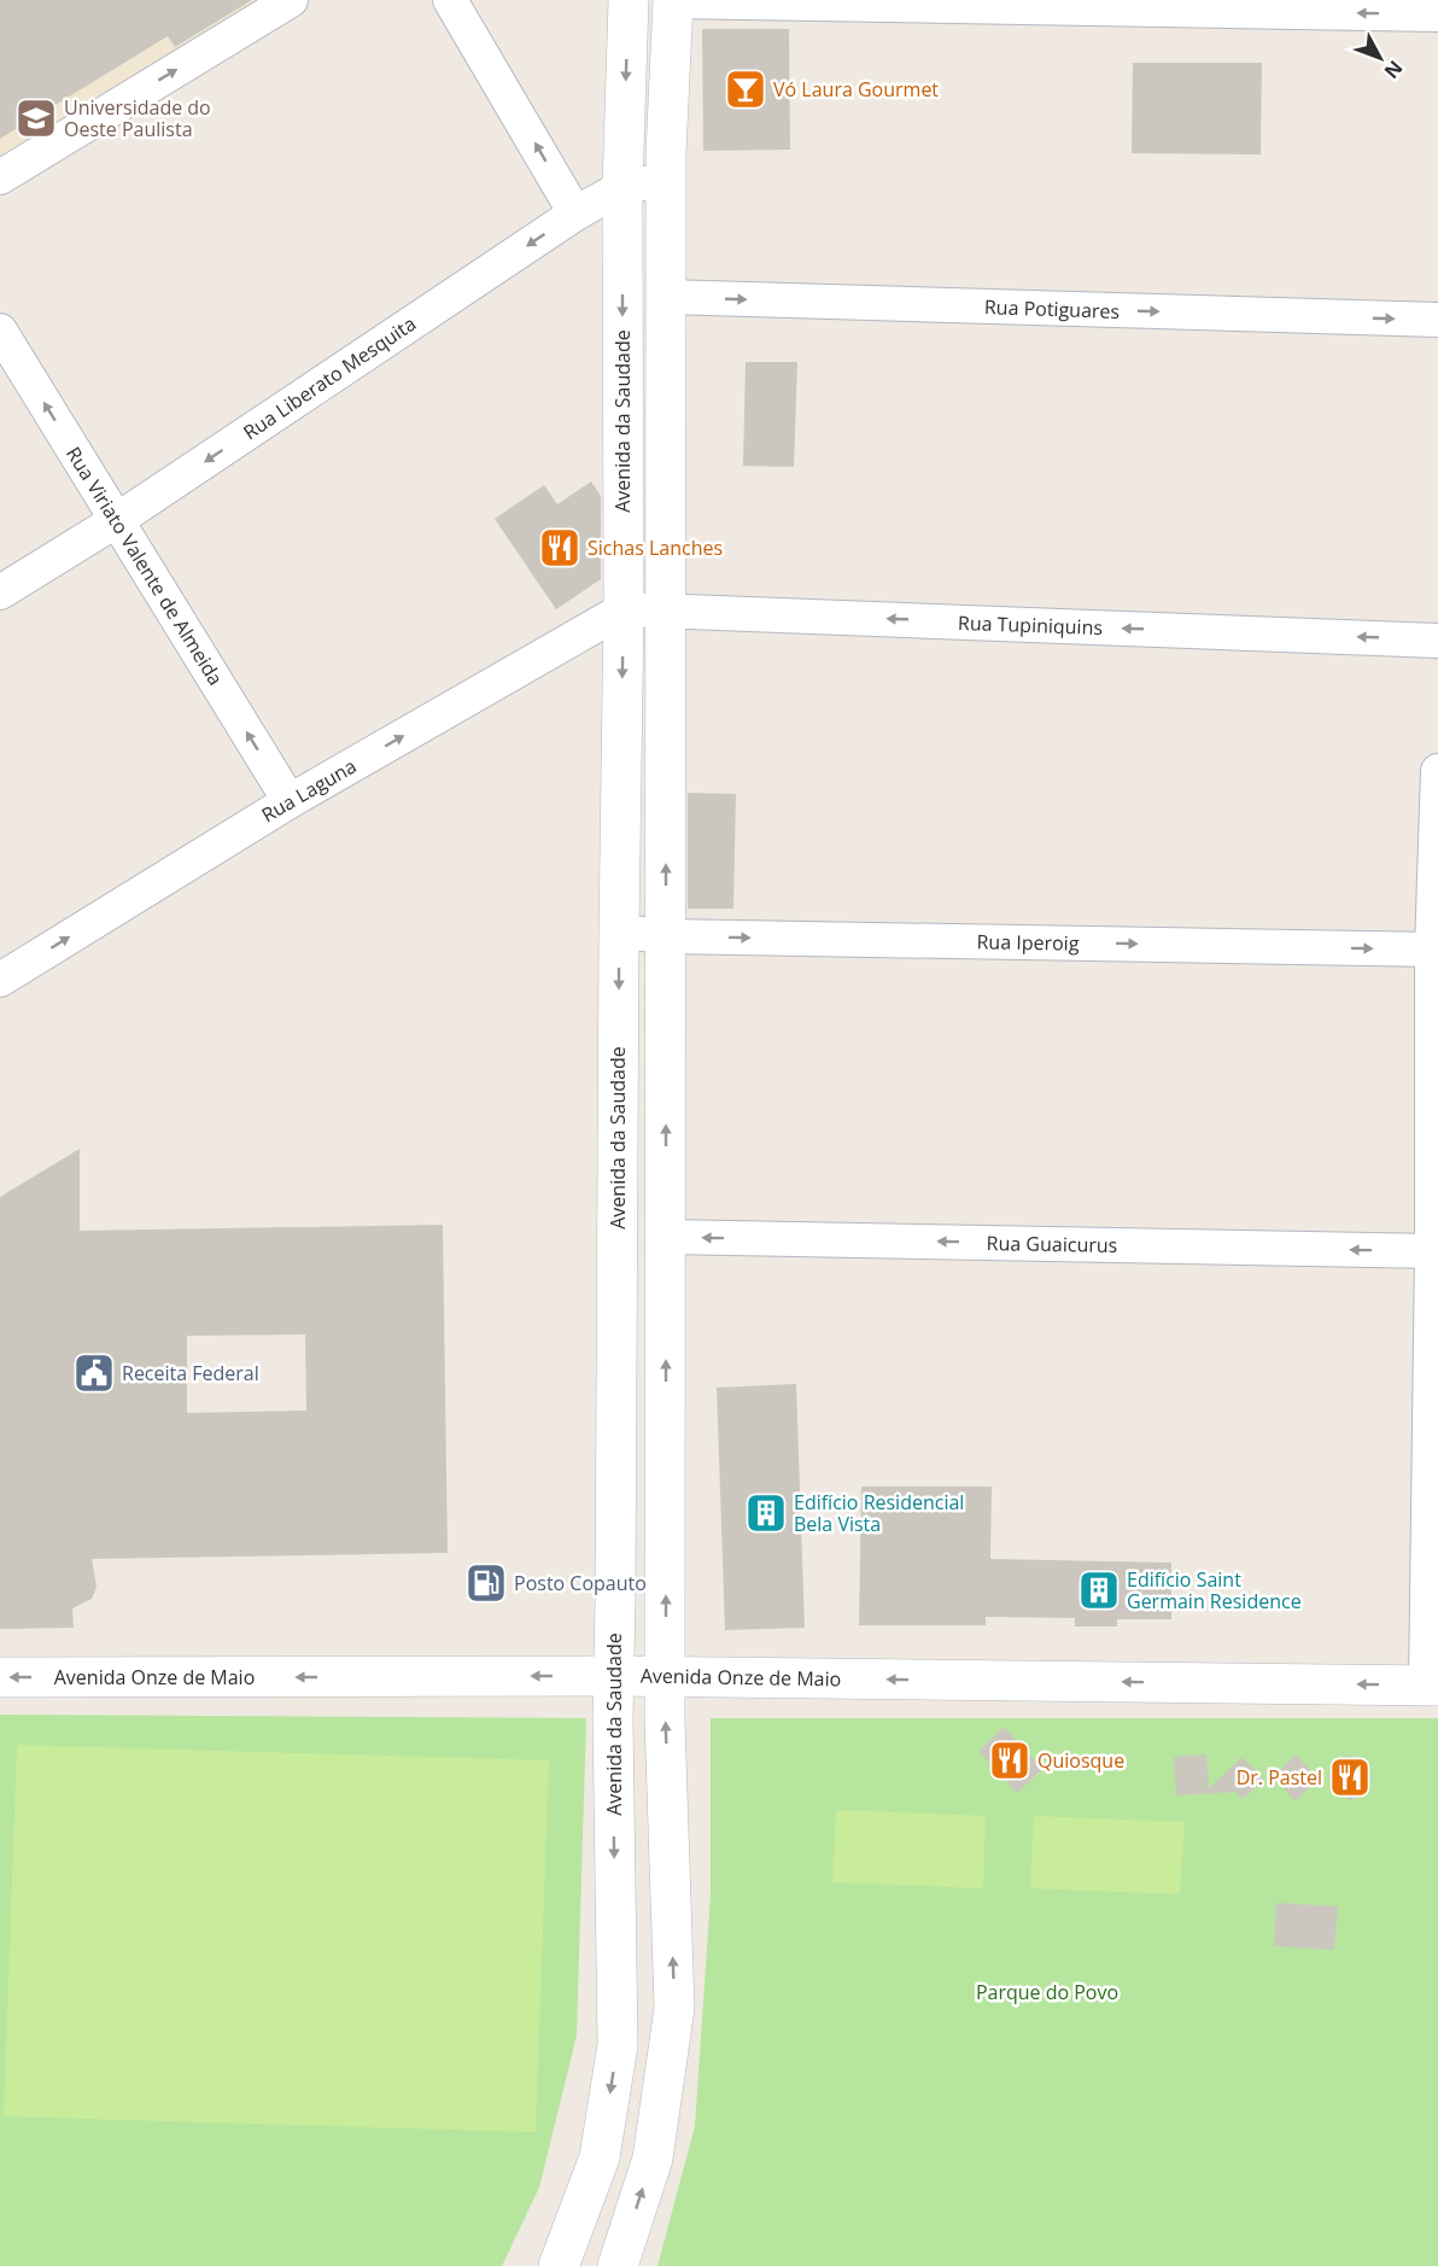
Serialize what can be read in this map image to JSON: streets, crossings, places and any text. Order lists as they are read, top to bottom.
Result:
{
  "streets": {
    "street": [
      "Rua Potiguares",
      "Rua Liberato Mesquita",
      "Avenida da Saudade",
      "Rua Viriato Valente de Almeida",
      "Rua Tupiniquins",
      "Rua Laguna",
      "Rua Iperoig",
      "Rua Guaicurus",
      "Avenida Onze de Maio"
    ]
  },
  "crossings": [
    ["Rua Liberato Mesquita", "Avenida da Saudade"],
    ["Rua Liberato Mesquita", "Rua Viriato Valente de Almeida"],
    ["Avenida da Saudade", "Rua Tupiniquins"],
    ["Avenida da Saudade", "Rua Laguna"],
    ["Avenida da Saudade", "Rua Iperoig"],
    ["Avenida da Saudade", "Avenida Onze de Maio"],
    ["Rua Viriato Valente de Almeida", "Rua Laguna"],
    ["Rua Tupiniquins", "Rua Laguna"]
  ],
  "one_way": [
    "Rua Liberato Mesquita",
    "Rua Viriato Valente de Almeida",
    "Rua Tupiniquins",
    "Rua Laguna",
    "Rua Iperoig",
    "Rua Guaicurus",
    "Avenida Onze de Maio"
  ],
  "parks": ["Parque do Povo"],
  "places": {
    "bar": ["Vó Laura Gourmet"],
    "school or university": ["Universidade do Oeste Paulista"],
    "restaurant": ["Sichas Lanches", "Quiosque", "Dr. Pastel"],
    "public building": ["Receita Federal"],
    "building": ["Edifício Residencial Bela Vista", "Edifício Saint Germain Residence"],
    "fuel station": ["Posto Copauto"]
  },
  "north": "bottom right"
}
